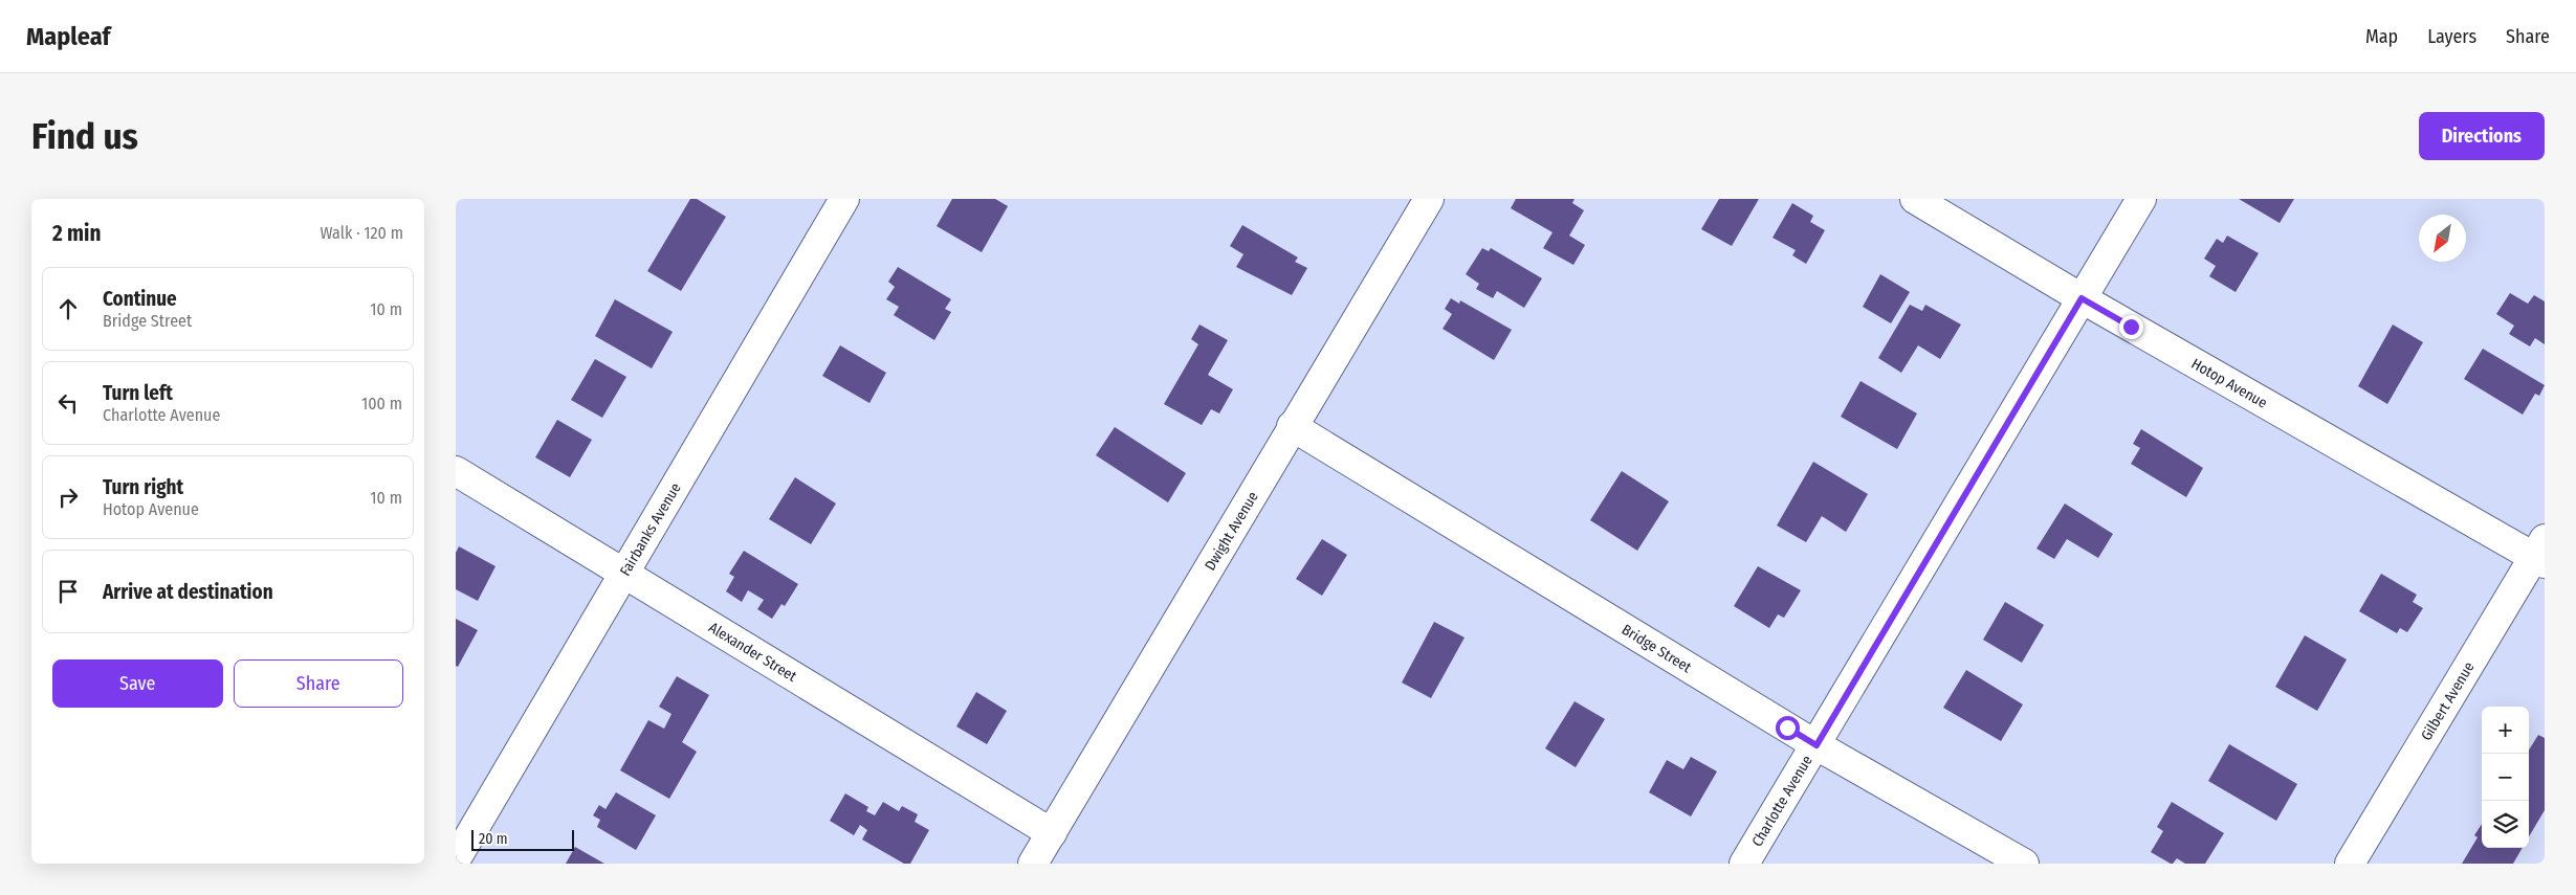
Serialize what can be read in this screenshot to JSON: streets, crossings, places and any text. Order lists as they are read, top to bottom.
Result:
{
  "streets": {
    "street": [
      "Hotop Avenue",
      "Fairbanks Avenue",
      "Dwight Avenue",
      "Bridge Street",
      "Alexander Street",
      "Gilbert Avenue",
      "Charlotte Avenue"
    ]
  },
  "crossings": [
    ["Hotop Avenue", "Gilbert Avenue"],
    ["Hotop Avenue", "Charlotte Avenue"],
    ["Fairbanks Avenue", "Alexander Street"],
    ["Dwight Avenue", "Bridge Street"],
    ["Dwight Avenue", "Alexander Street"],
    ["Bridge Street", "Charlotte Avenue"]
  ],
  "scale_bar": "20 m",
  "north": "bottom left",
  "page": {
    "header": "Mapleaf",
    "nav": ["Map", "Layers", "Share"],
    "buttons": [
      "Directions",
      ["Save", "Share"]
    ],
    "title": "Find us",
    "heading": ["2 min", "Walk · 120 m"],
    "list": [
      ["Continue", "Bridge Street", "10 m"],
      ["Turn left", "Charlotte Avenue", "100 m"],
      ["Turn right", "Hotop Avenue", "10 m"],
      "Arrive at destination"
    ],
    "map_buttons": ["+", "−"],
    "scale": "20 m"
  }
}
